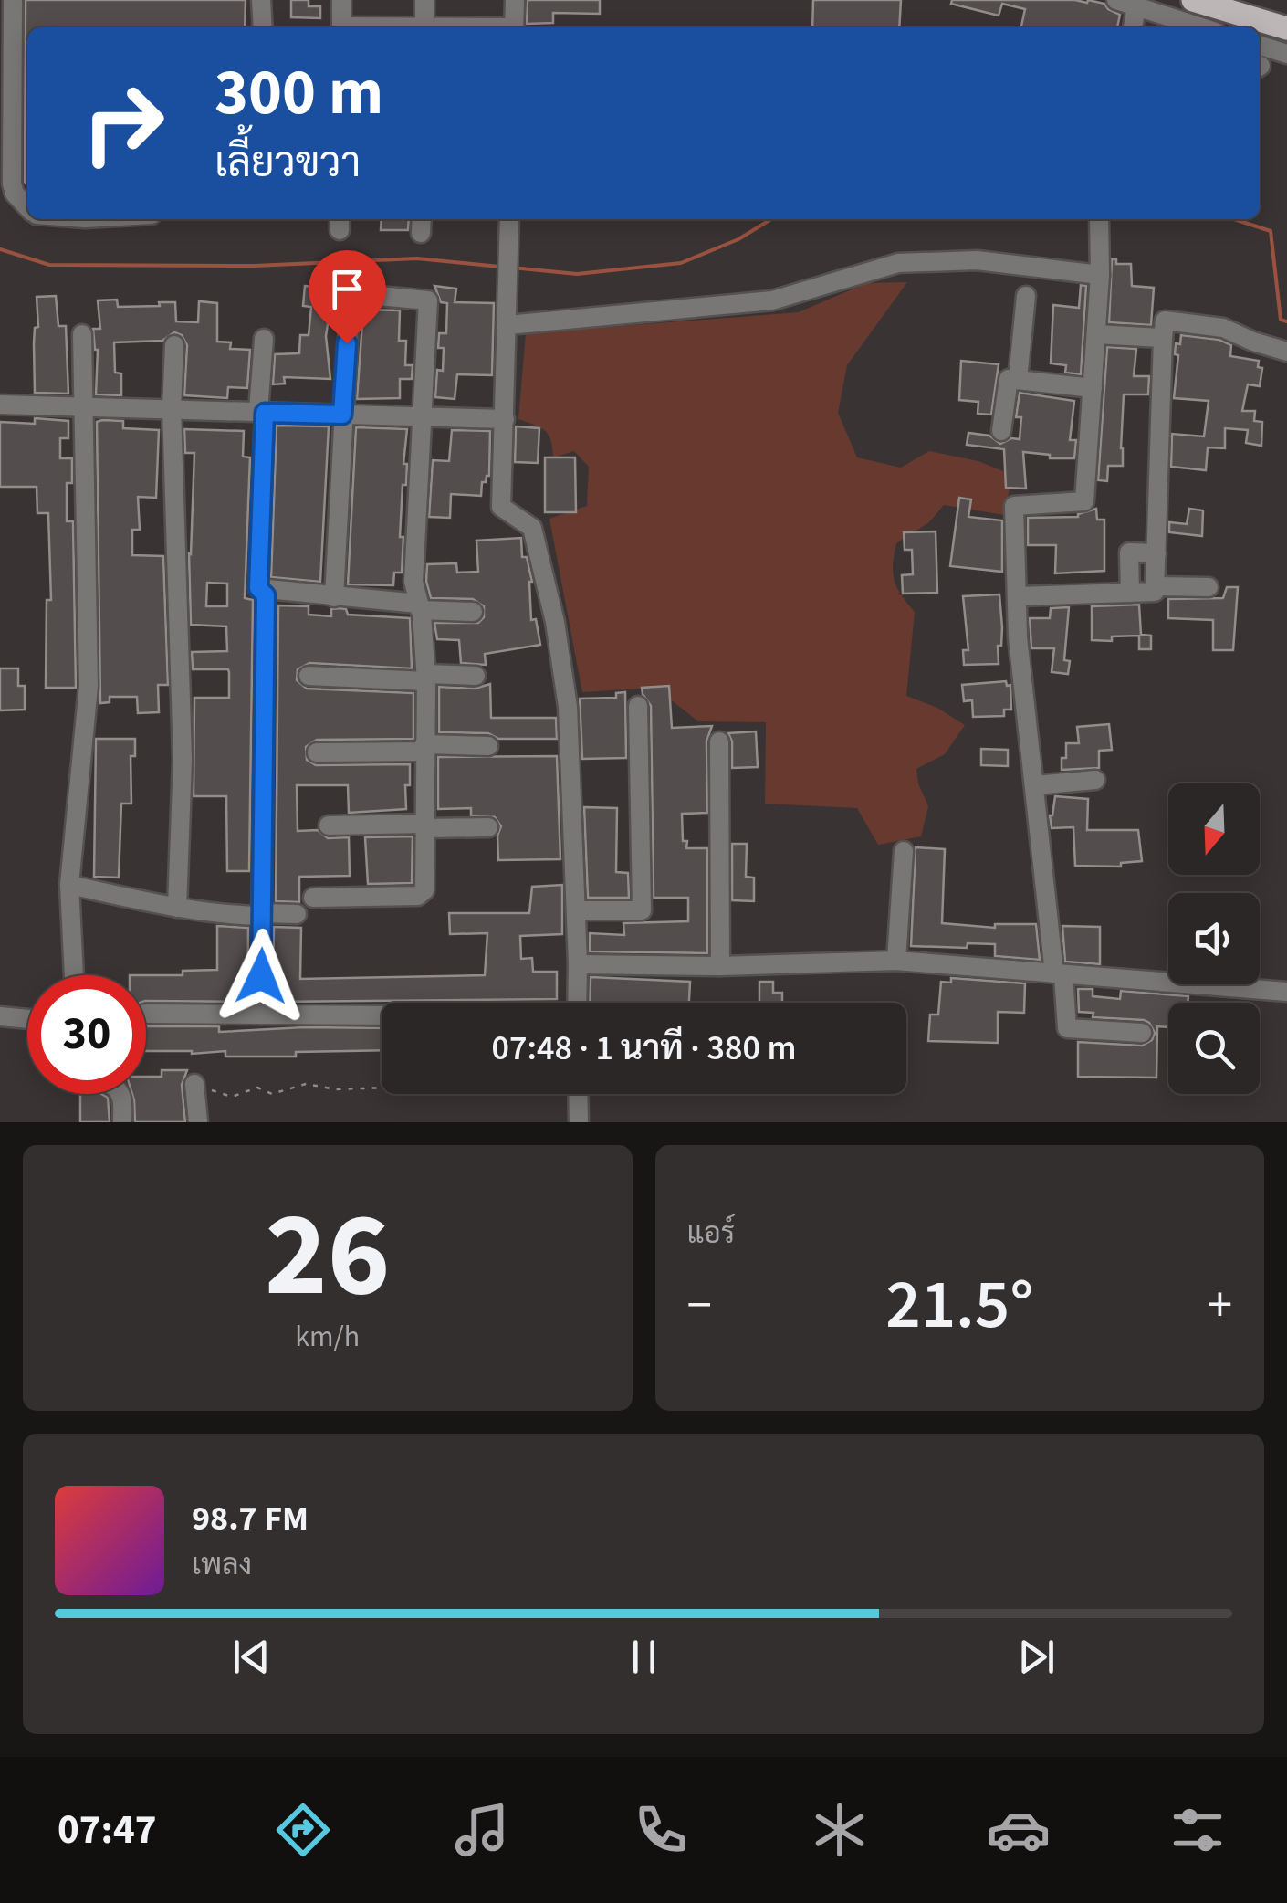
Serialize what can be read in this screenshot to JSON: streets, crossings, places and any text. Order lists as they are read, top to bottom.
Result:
{
  "north": "bottom",
  "page": {
    "turn": ["300 m", "เลี้ยวขวา"],
    "limit": "30",
    "trip": "07:48 · 1 นาที · 380 m",
    "tile": [
      ["26", "km/h"],
      "แอร์"
    ],
    "heat": ["−", "21.5°", "+"],
    "song": ["98.7 FM", "เพลง"],
    "tabs": "07:47"
  }
}
